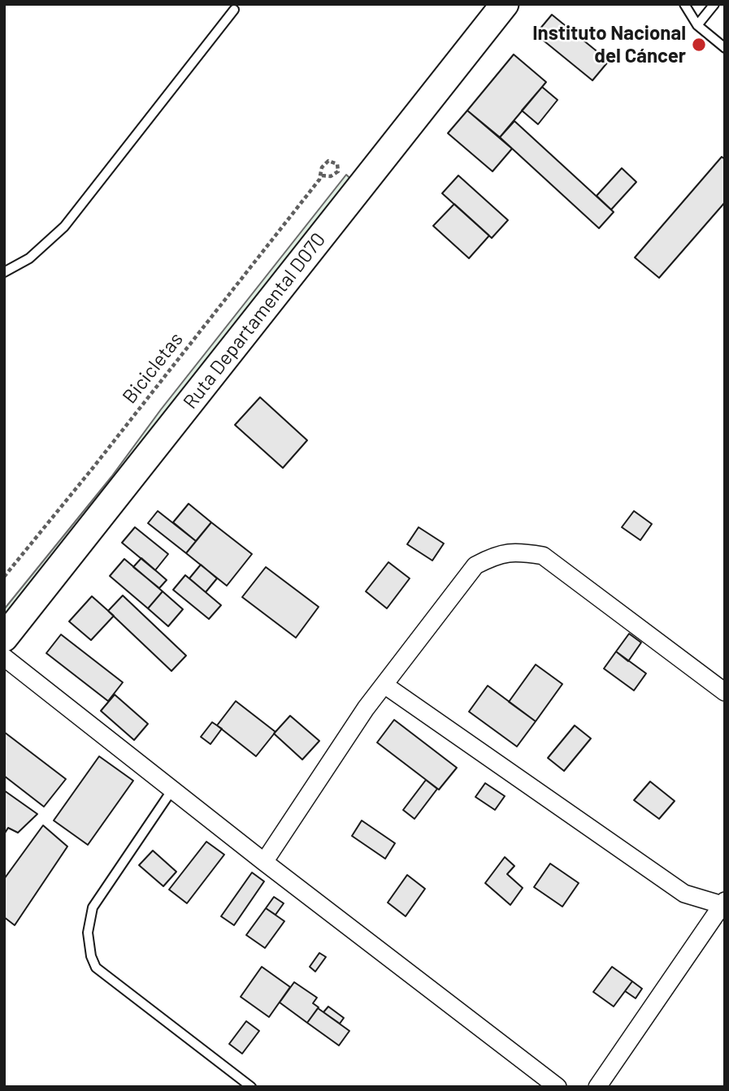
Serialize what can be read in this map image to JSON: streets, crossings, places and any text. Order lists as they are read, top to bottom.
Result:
{
  "streets": {
    "main road": ["Ruta Departamental D070"],
    "path": ["Bicicletas"]
  },
  "places": ["Instituto Nacional del Cáncer"]
}
